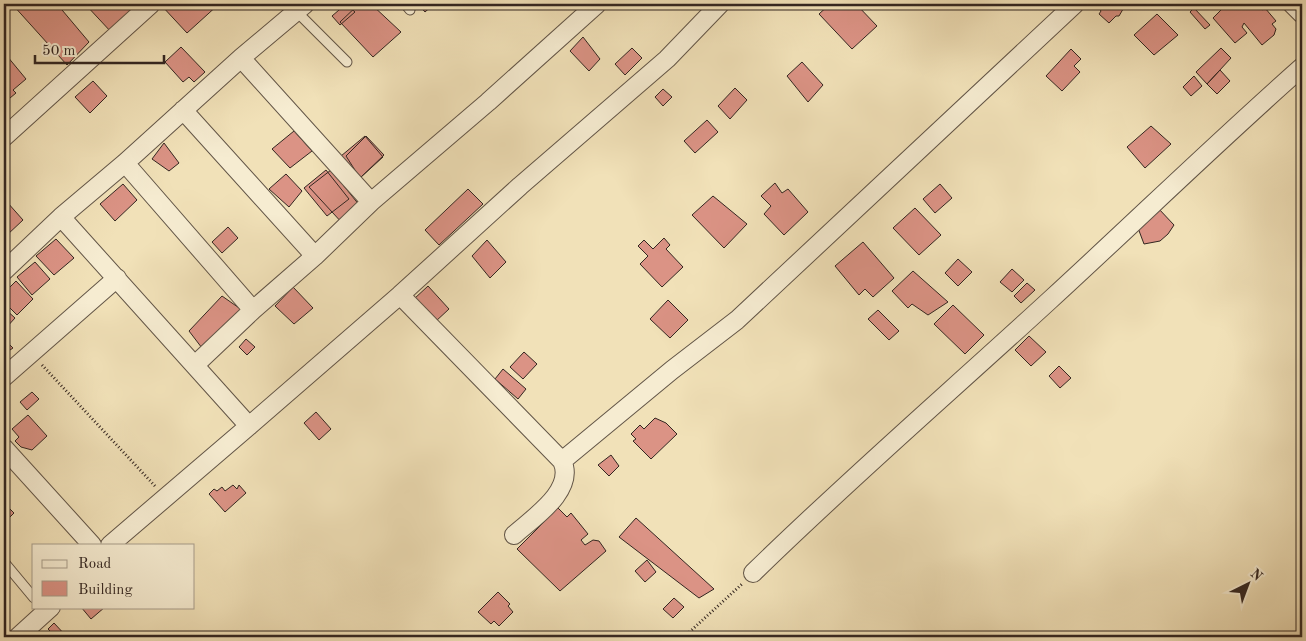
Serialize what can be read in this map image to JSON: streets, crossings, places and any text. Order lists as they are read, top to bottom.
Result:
{
  "legend": ["Road", "Building"],
  "scale_bar": "50 m",
  "north": "top right"
}
